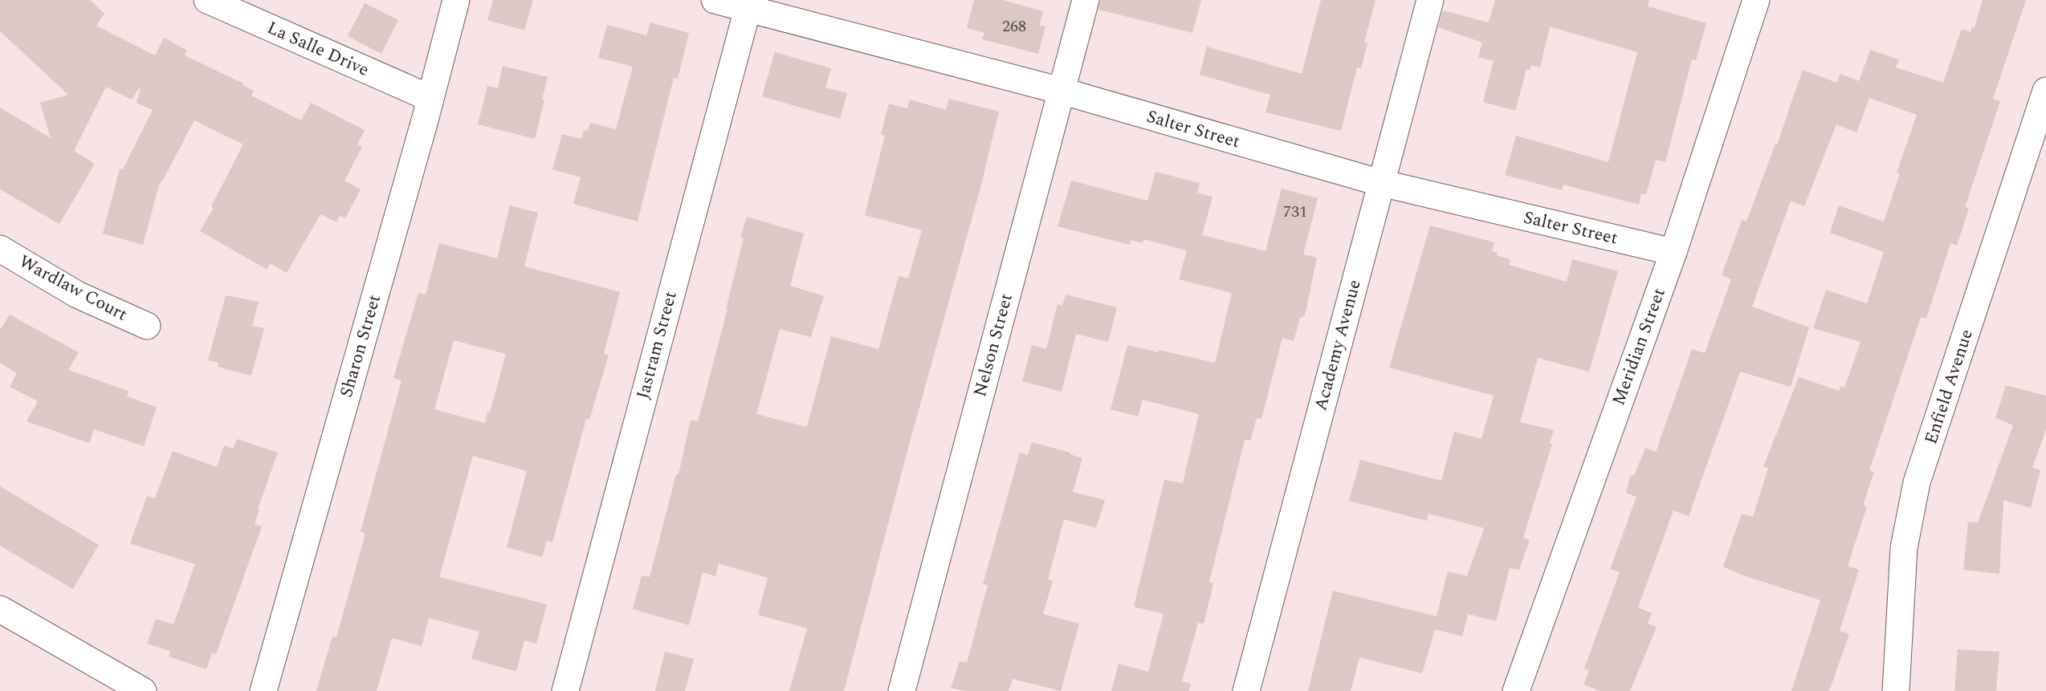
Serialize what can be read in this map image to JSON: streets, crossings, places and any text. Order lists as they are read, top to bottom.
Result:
{
  "streets": {
    "street": [
      "La Salle Drive",
      "Salter Street",
      "Wardlaw Court",
      "Jastram Street",
      "Nelson Street",
      "Academy Avenue",
      "Sharon Street",
      "Meridian Street",
      "Enfield Avenue"
    ]
  },
  "crossings": [
    ["La Salle Drive", "Sharon Street"],
    ["Salter Street", "Jastram Street"],
    ["Salter Street", "Nelson Street"],
    ["Salter Street", "Academy Avenue"],
    ["Salter Street", "Meridian Street"]
  ],
  "house_numbers": ["268", "731"]
}
